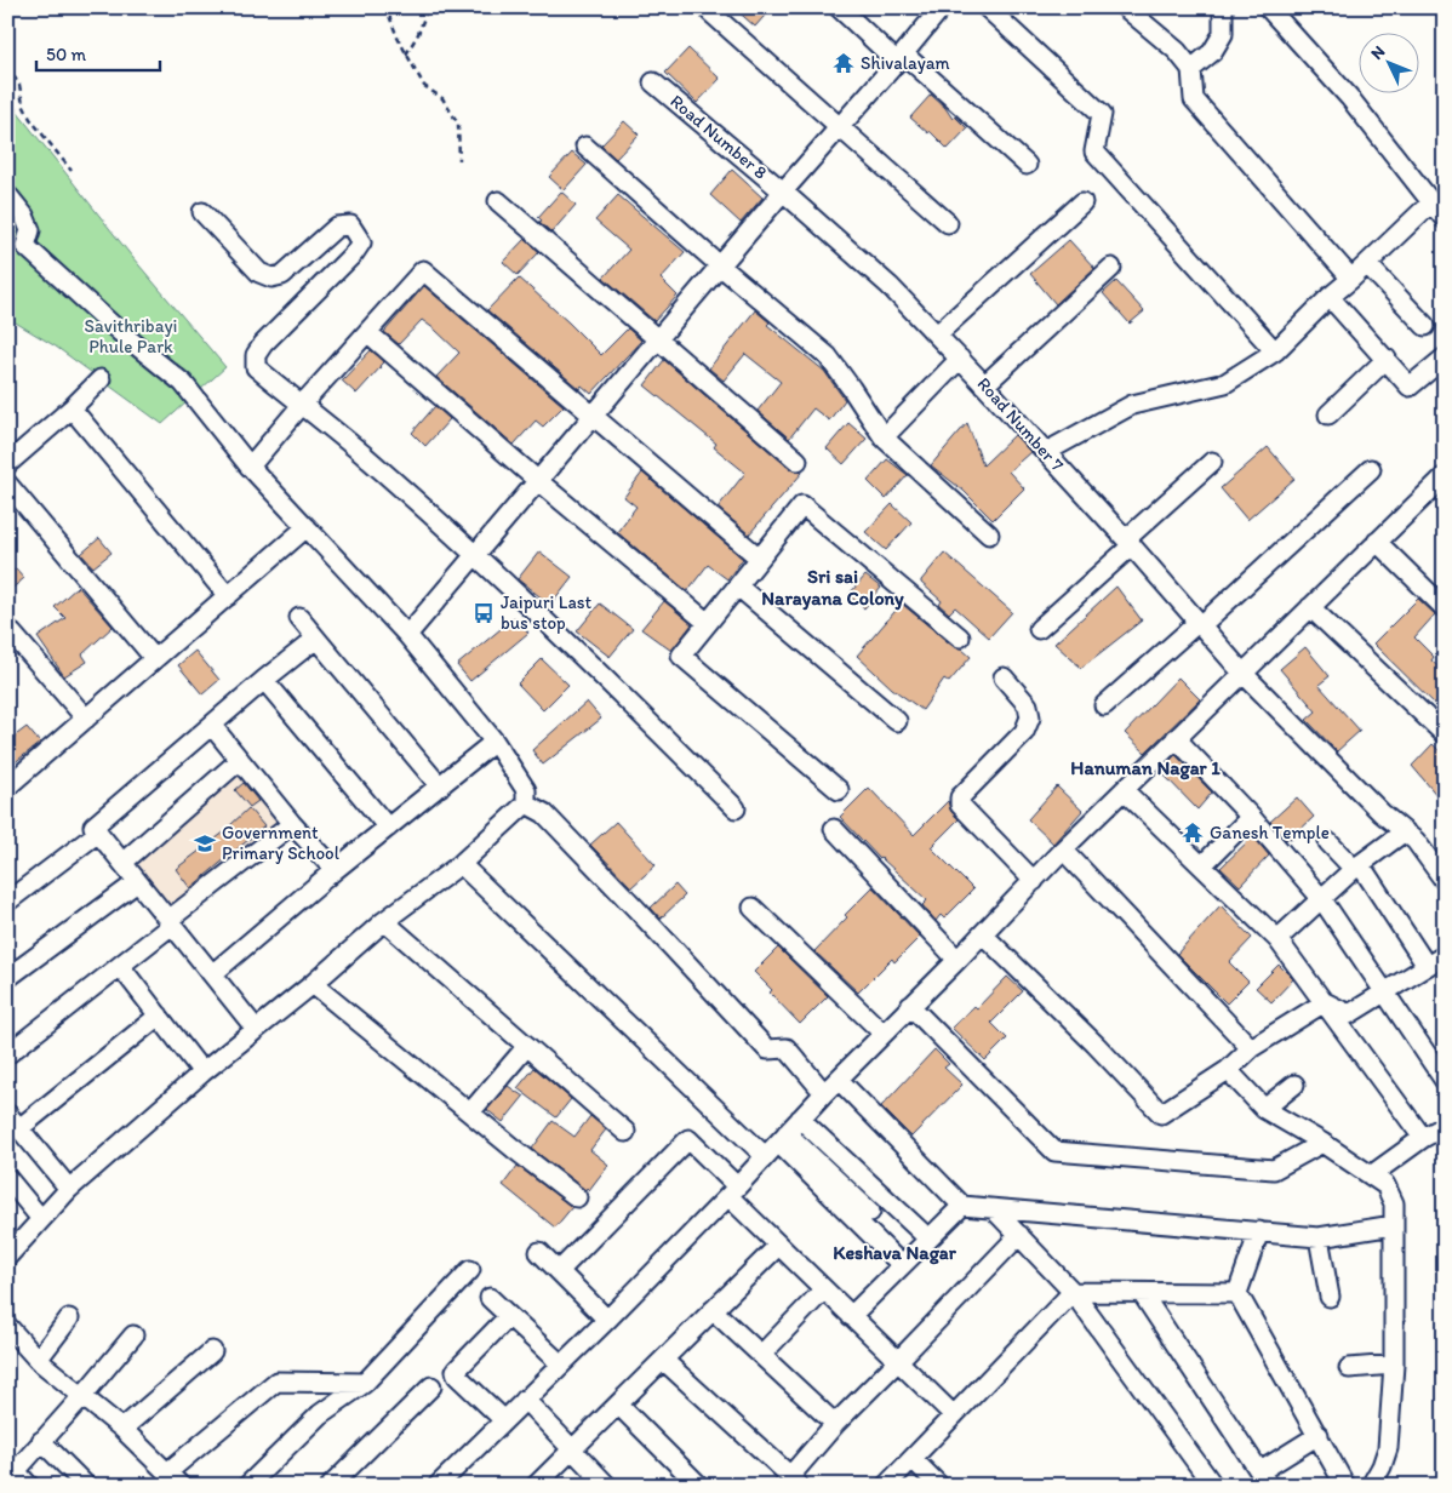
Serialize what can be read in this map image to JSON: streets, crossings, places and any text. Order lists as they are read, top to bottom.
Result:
{
  "streets": {
    "street": ["Road Number 8", "Road Number 7"]
  },
  "crossings": [
    ["Road Number 8", "Road Number 7"]
  ],
  "districts": ["Sri sai Narayana Colony", "Hanuman Nagar 1", "Keshava Nagar"],
  "parks": ["Savithribayi Phule Park"],
  "places": {
    "temple": ["Shivalayam", "Ganesh Temple"],
    "bus stop": ["Jaipuri Last bus stop"],
    "school or university": ["Government Primary School"]
  },
  "scale_bar": "50 m",
  "north": "top left"
}
